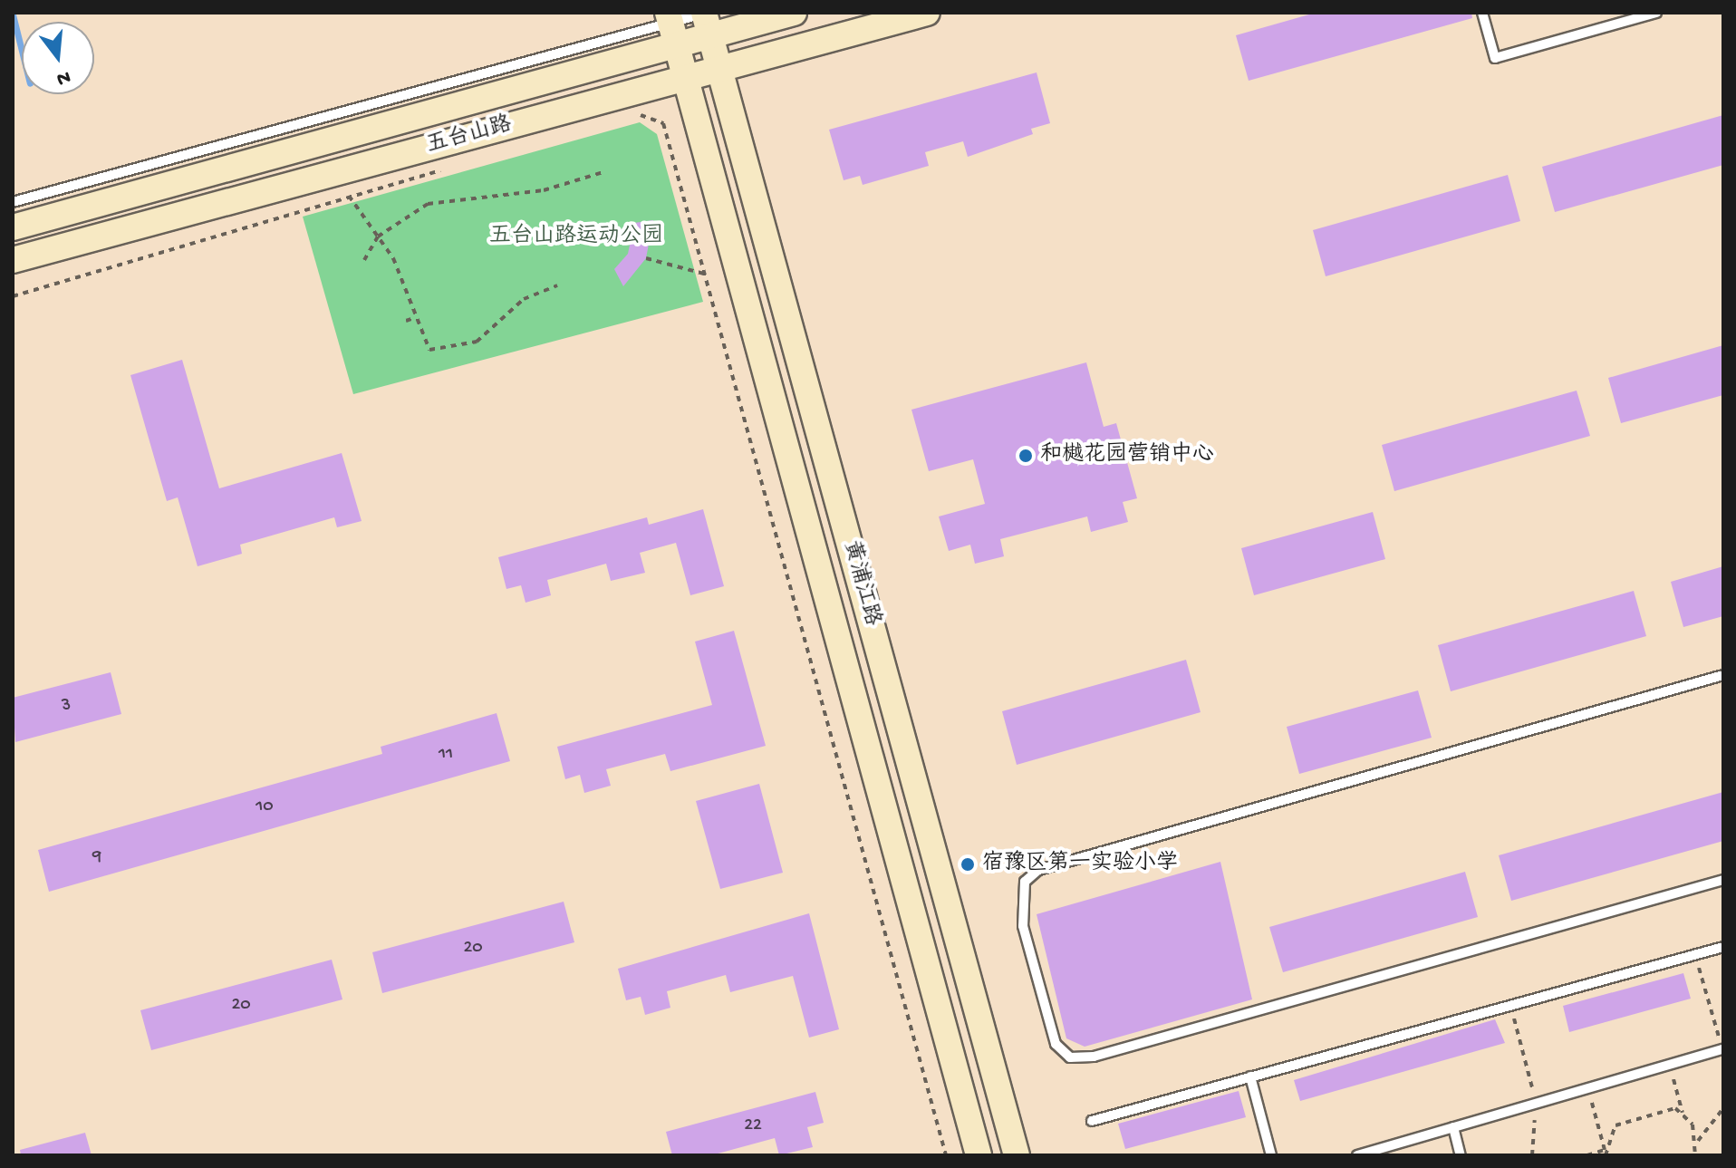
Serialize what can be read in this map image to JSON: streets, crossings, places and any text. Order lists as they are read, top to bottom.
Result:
{
  "streets": {
    "street": ["五台山路", "黄浦江路"]
  },
  "crossings": [
    ["五台山路", "黄浦江路"]
  ],
  "parks": ["五台山路运动公园"],
  "places": ["和樾花园营销中心", "宿豫区第一实验小学"],
  "house_numbers": [
    "3",
    "11",
    "10",
    "9",
    "20",
    "20",
    "22"
  ],
  "north": "bottom"
}
